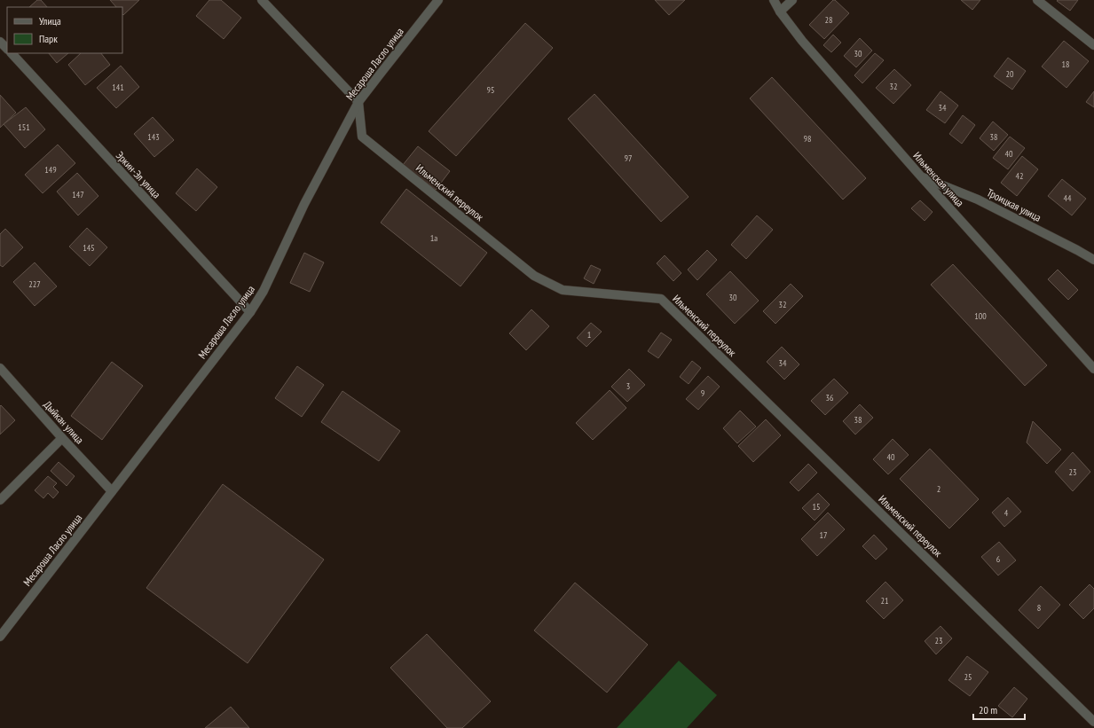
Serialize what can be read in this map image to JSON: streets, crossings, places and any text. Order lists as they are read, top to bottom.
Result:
{
  "streets": {
    "street": [
      "Месароша Ласло улица",
      "Эркин-Эл улица",
      "Ильменская улица",
      "Ильменский переулок",
      "Троицкая улица",
      "Дыйкан улица"
    ]
  },
  "crossings": [
    ["Месароша Ласло улица", "Эркин-Эл улица"],
    ["Месароша Ласло улица", "Ильменский переулок"],
    ["Месароша Ласло улица", "Дыйкан улица"],
    ["Ильменская улица", "Троицкая улица"]
  ],
  "house_numbers": [
    "28",
    "30",
    "18",
    "20",
    "32",
    "141",
    "95",
    "34",
    "151",
    "143",
    "38",
    "98",
    "40",
    "97",
    "149",
    "42",
    "147",
    "44",
    "1а",
    "145",
    "227",
    "30",
    "32",
    "100",
    "1",
    "34",
    "3",
    "9",
    "36",
    "38",
    "40",
    "23",
    "2",
    "15",
    "4",
    "17",
    "6",
    "21",
    "8",
    "23",
    "25"
  ],
  "legend": ["Улица", "Парк"],
  "scale_bar": "20 m"
}
